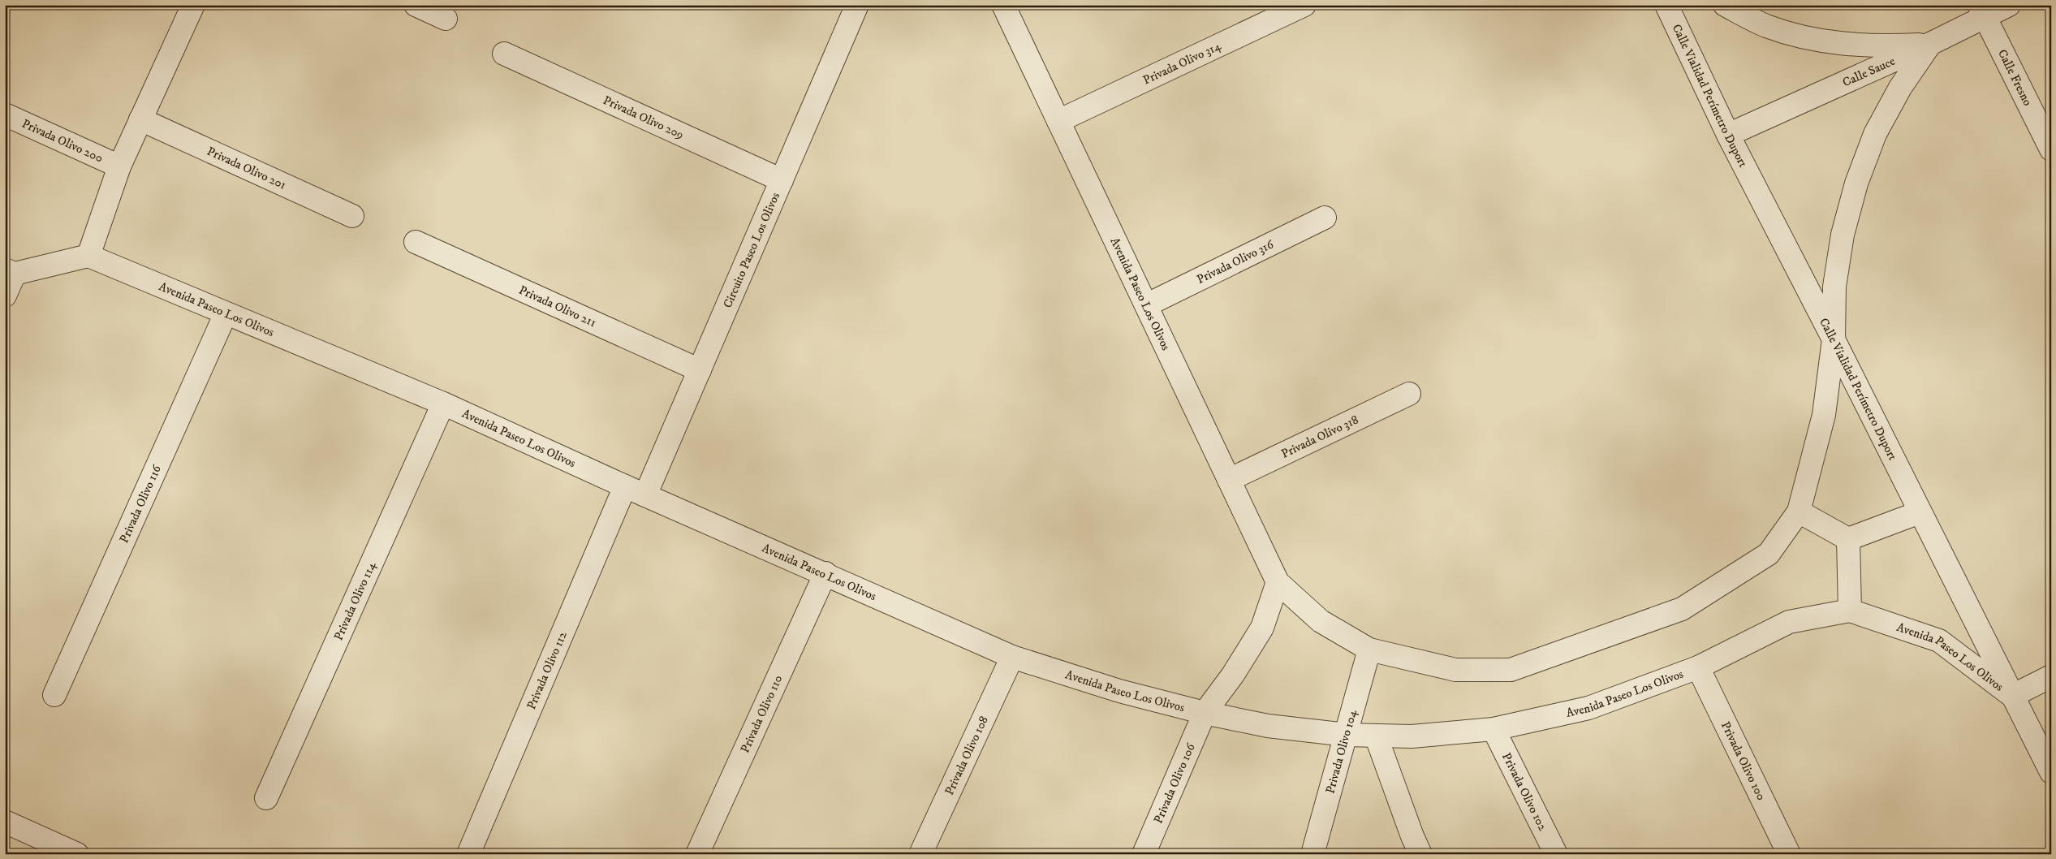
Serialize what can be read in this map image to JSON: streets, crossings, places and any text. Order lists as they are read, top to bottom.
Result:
{
  "streets": {
    "street": [
      "Privada Olivo 314",
      "Calle Sauce",
      "Calle Fresno",
      "Calle Vialidad Perímetro Duport",
      "Privada Olivo 209",
      "Privada Olivo 200",
      "Privada Olivo 201",
      "Circuito Paseo Los Olivos",
      "Privada Olivo 316",
      "Avenida Paseo Los Olivos",
      "Privada Olivo 211",
      "Privada Olivo 318",
      "Privada Olivo 116",
      "Privada Olivo 114",
      "Privada Olivo 112",
      "Privada Olivo 110",
      "Privada Olivo 104",
      "Privada Olivo 108",
      "Privada Olivo 100",
      "Privada Olivo 106",
      "Privada Olivo 102"
    ]
  },
  "crossings": [
    ["Privada Olivo 314", "Avenida Paseo Los Olivos"],
    ["Calle Sauce", "Calle Fresno"],
    ["Calle Sauce", "Calle Vialidad Perímetro Duport"],
    ["Calle Sauce", "Avenida Paseo Los Olivos"],
    ["Calle Vialidad Perímetro Duport", "Avenida Paseo Los Olivos"],
    ["Privada Olivo 209", "Circuito Paseo Los Olivos"],
    ["Circuito Paseo Los Olivos", "Avenida Paseo Los Olivos"],
    ["Circuito Paseo Los Olivos", "Privada Olivo 211"],
    ["Privada Olivo 316", "Avenida Paseo Los Olivos"],
    ["Avenida Paseo Los Olivos", "Privada Olivo 318"],
    ["Avenida Paseo Los Olivos", "Privada Olivo 116"],
    ["Avenida Paseo Los Olivos", "Privada Olivo 114"],
    ["Avenida Paseo Los Olivos", "Privada Olivo 112"],
    ["Avenida Paseo Los Olivos", "Privada Olivo 110"],
    ["Avenida Paseo Los Olivos", "Privada Olivo 104"],
    ["Avenida Paseo Los Olivos", "Privada Olivo 108"],
    ["Avenida Paseo Los Olivos", "Privada Olivo 100"],
    ["Avenida Paseo Los Olivos", "Privada Olivo 106"],
    ["Avenida Paseo Los Olivos", "Privada Olivo 102"]
  ]
}
